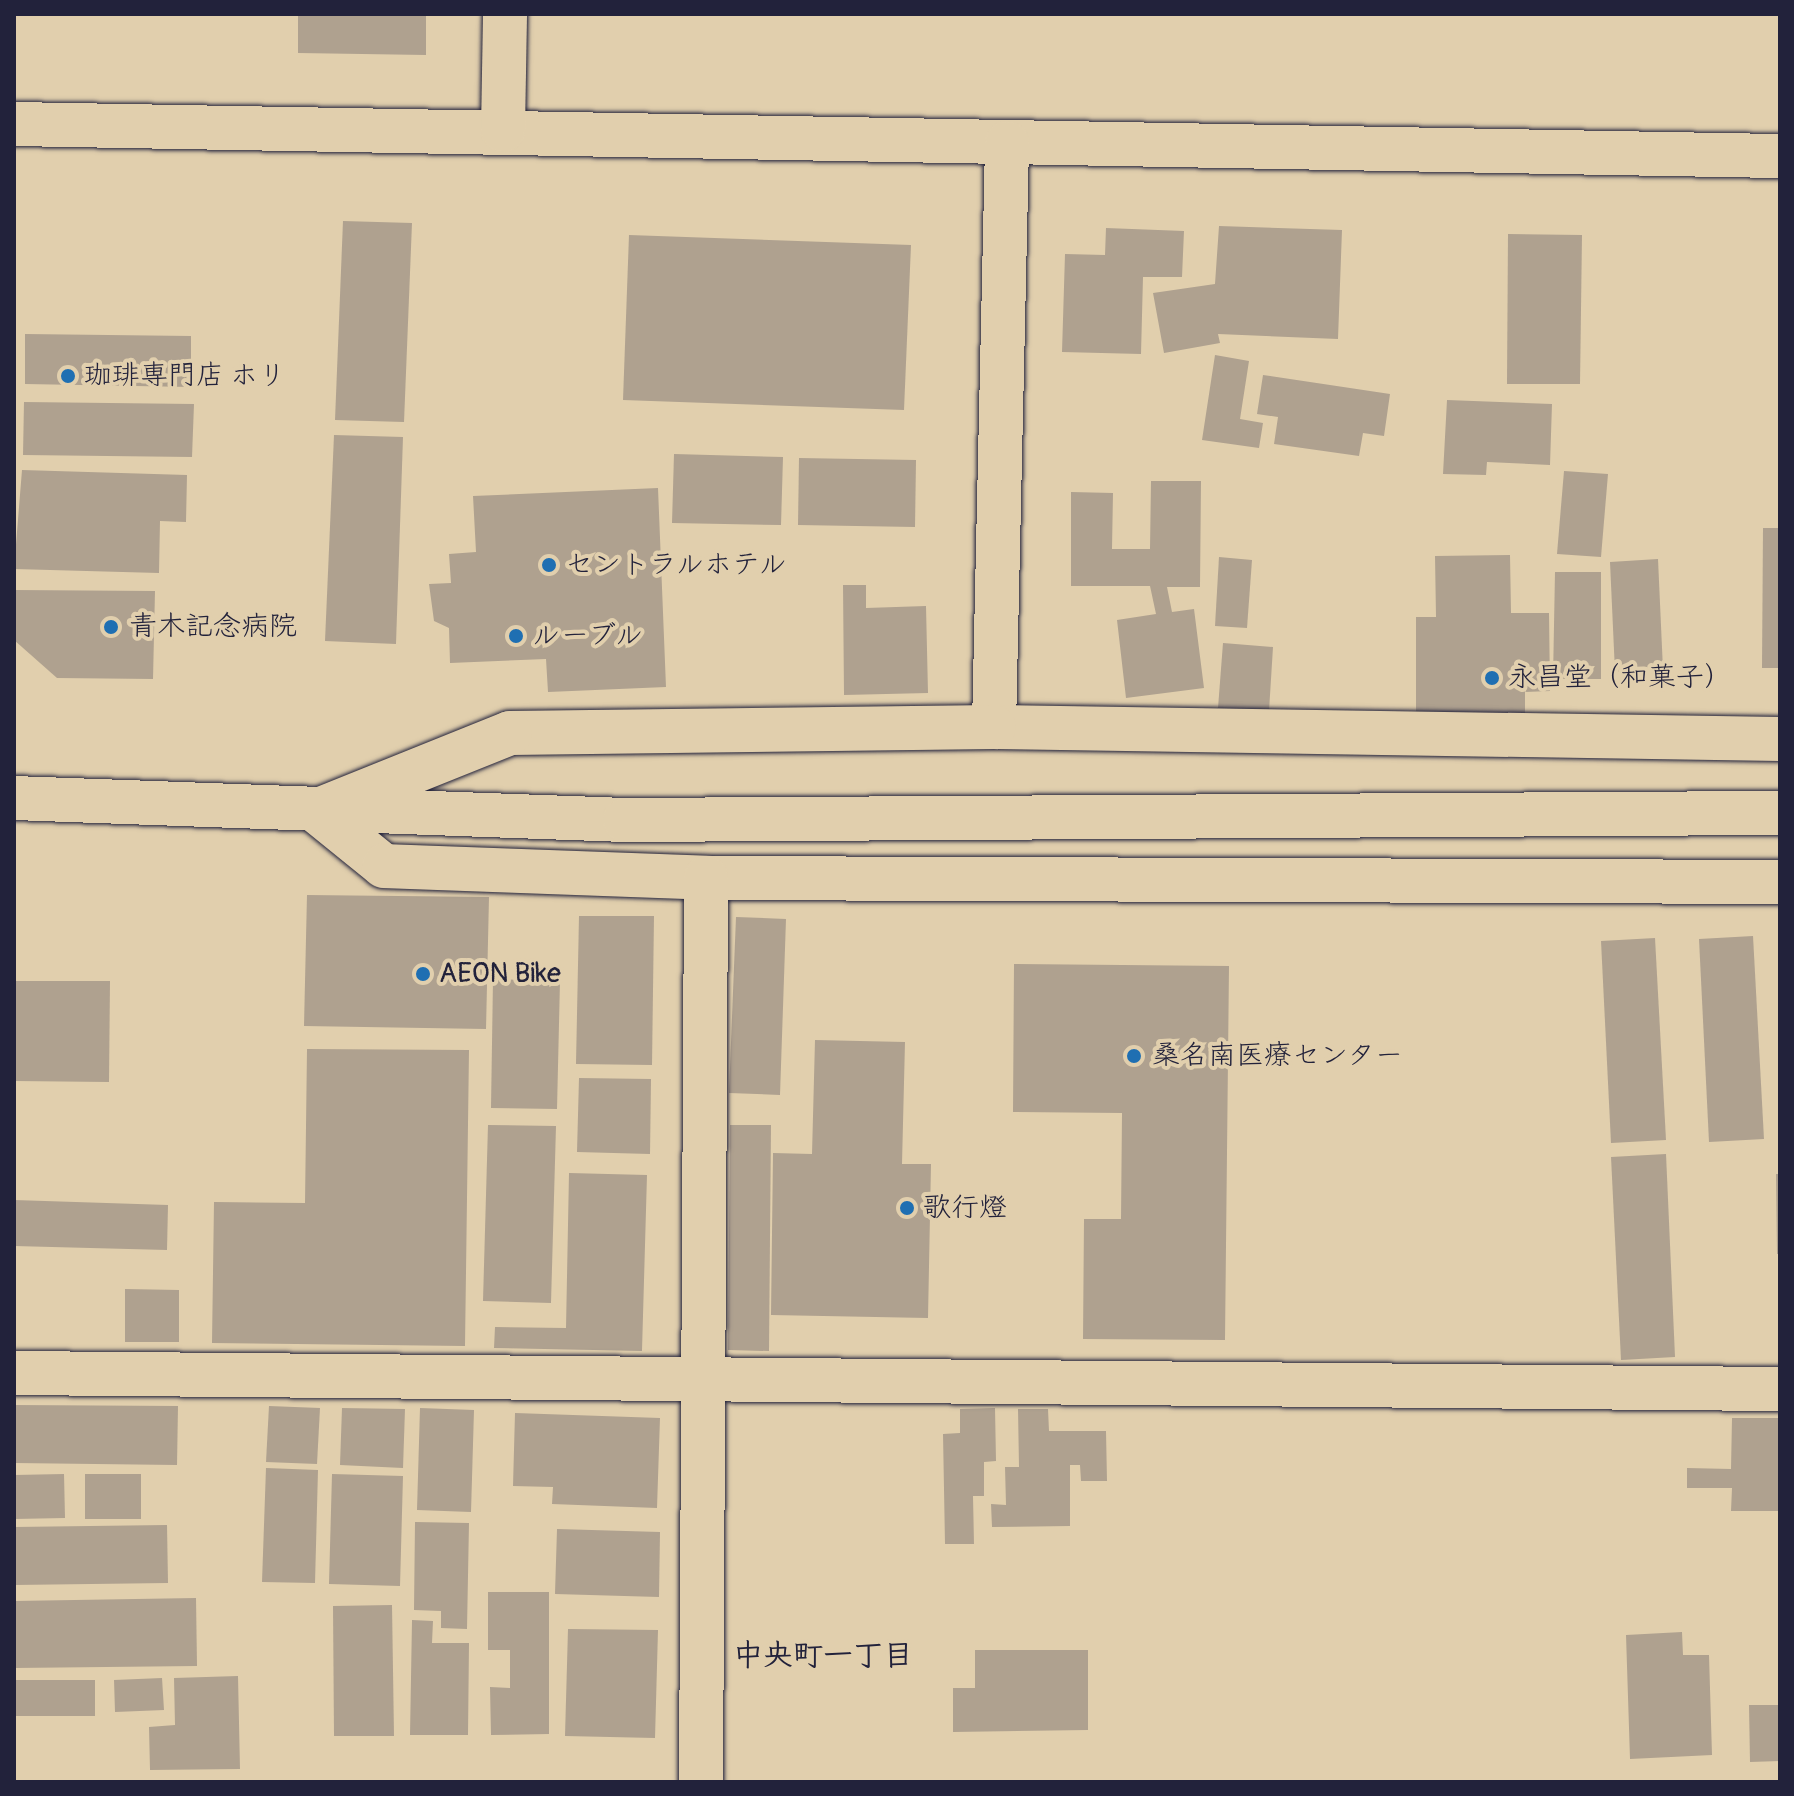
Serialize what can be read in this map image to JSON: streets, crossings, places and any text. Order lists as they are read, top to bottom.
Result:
{
  "districts": ["中央町一丁目"],
  "places": [
    "珈琲専門店 ホリ",
    "セントラルホテル",
    "青木記念病院",
    "ルーブル",
    "永昌堂（和菓子）",
    "AEON Bike",
    "桑名南医療センター",
    "歌行燈"
  ]
}
